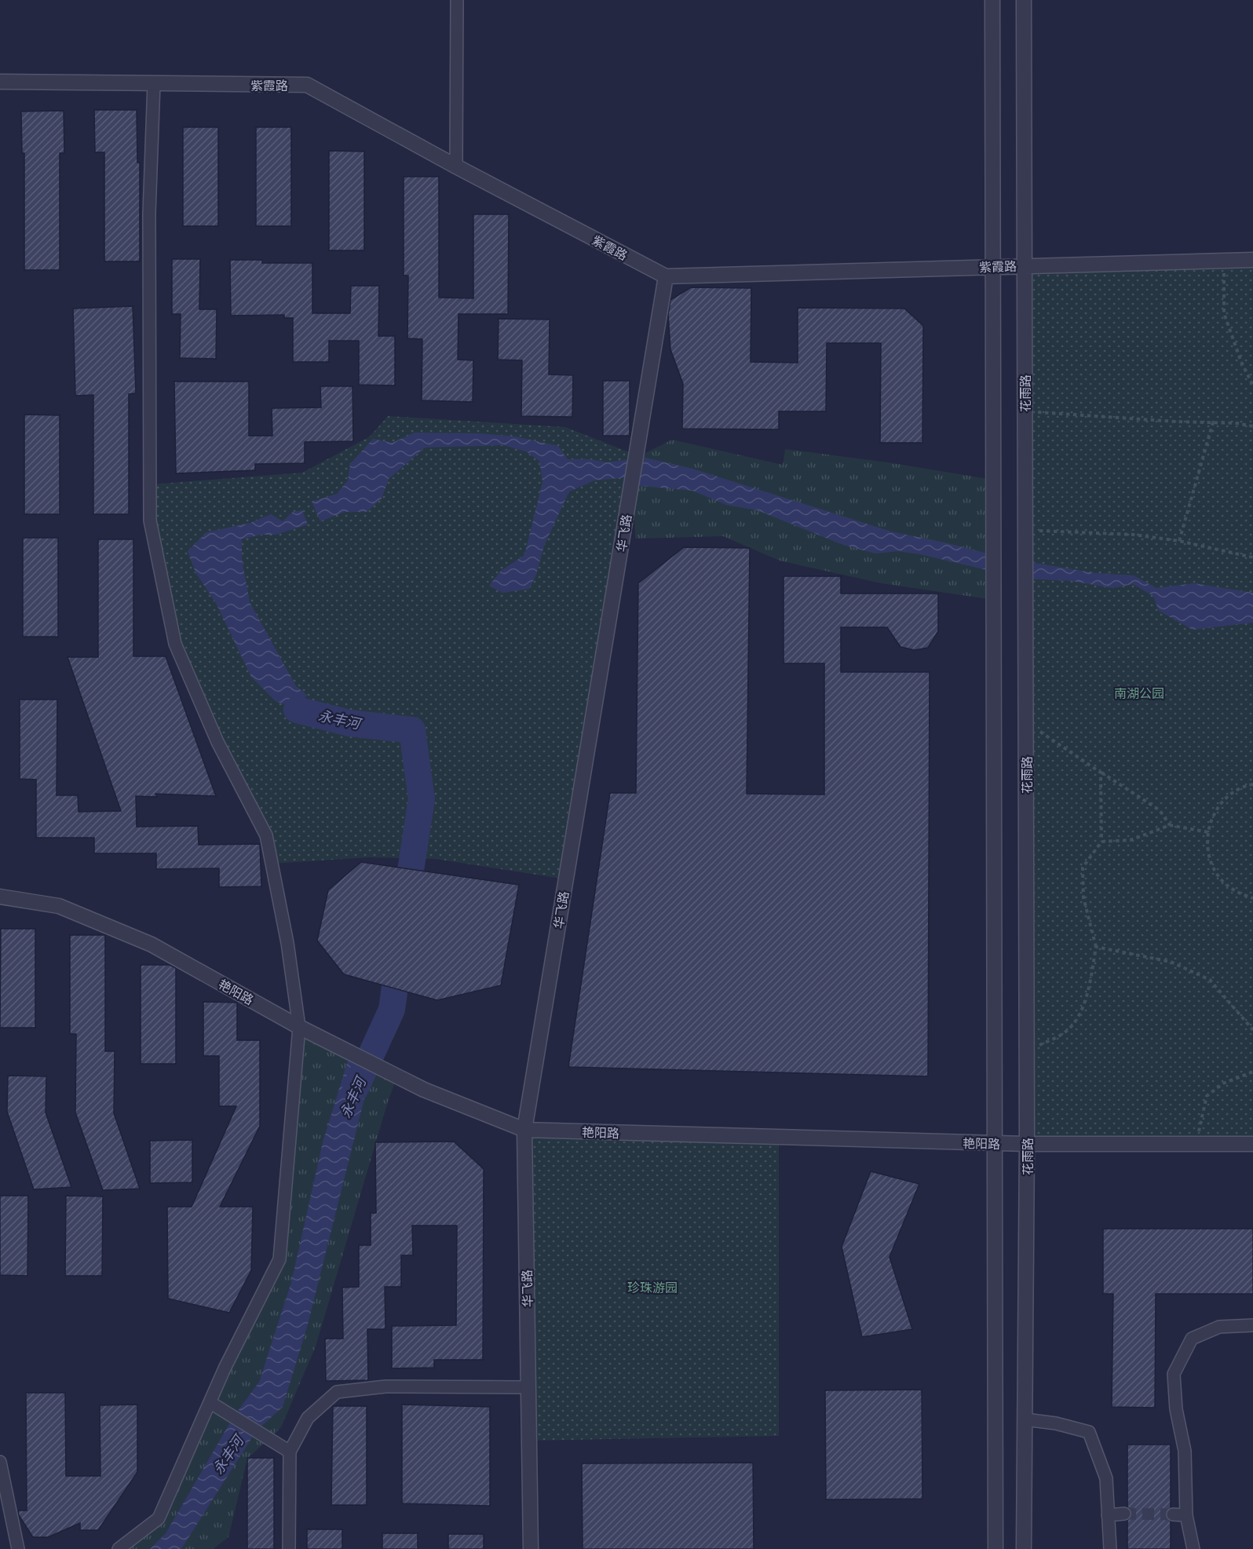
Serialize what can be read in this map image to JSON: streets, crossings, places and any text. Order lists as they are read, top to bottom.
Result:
{
  "streets": {
    "street": [
      "紫霞路",
      "花雨路",
      "华飞路",
      "艳阳路"
    ]
  },
  "crossings": [
    ["紫霞路", "花雨路"],
    ["紫霞路", "华飞路"],
    ["花雨路", "艳阳路"],
    ["华飞路", "艳阳路"]
  ],
  "water": ["永丰河"],
  "parks": ["南湖公园", "珍珠游园"]
}
